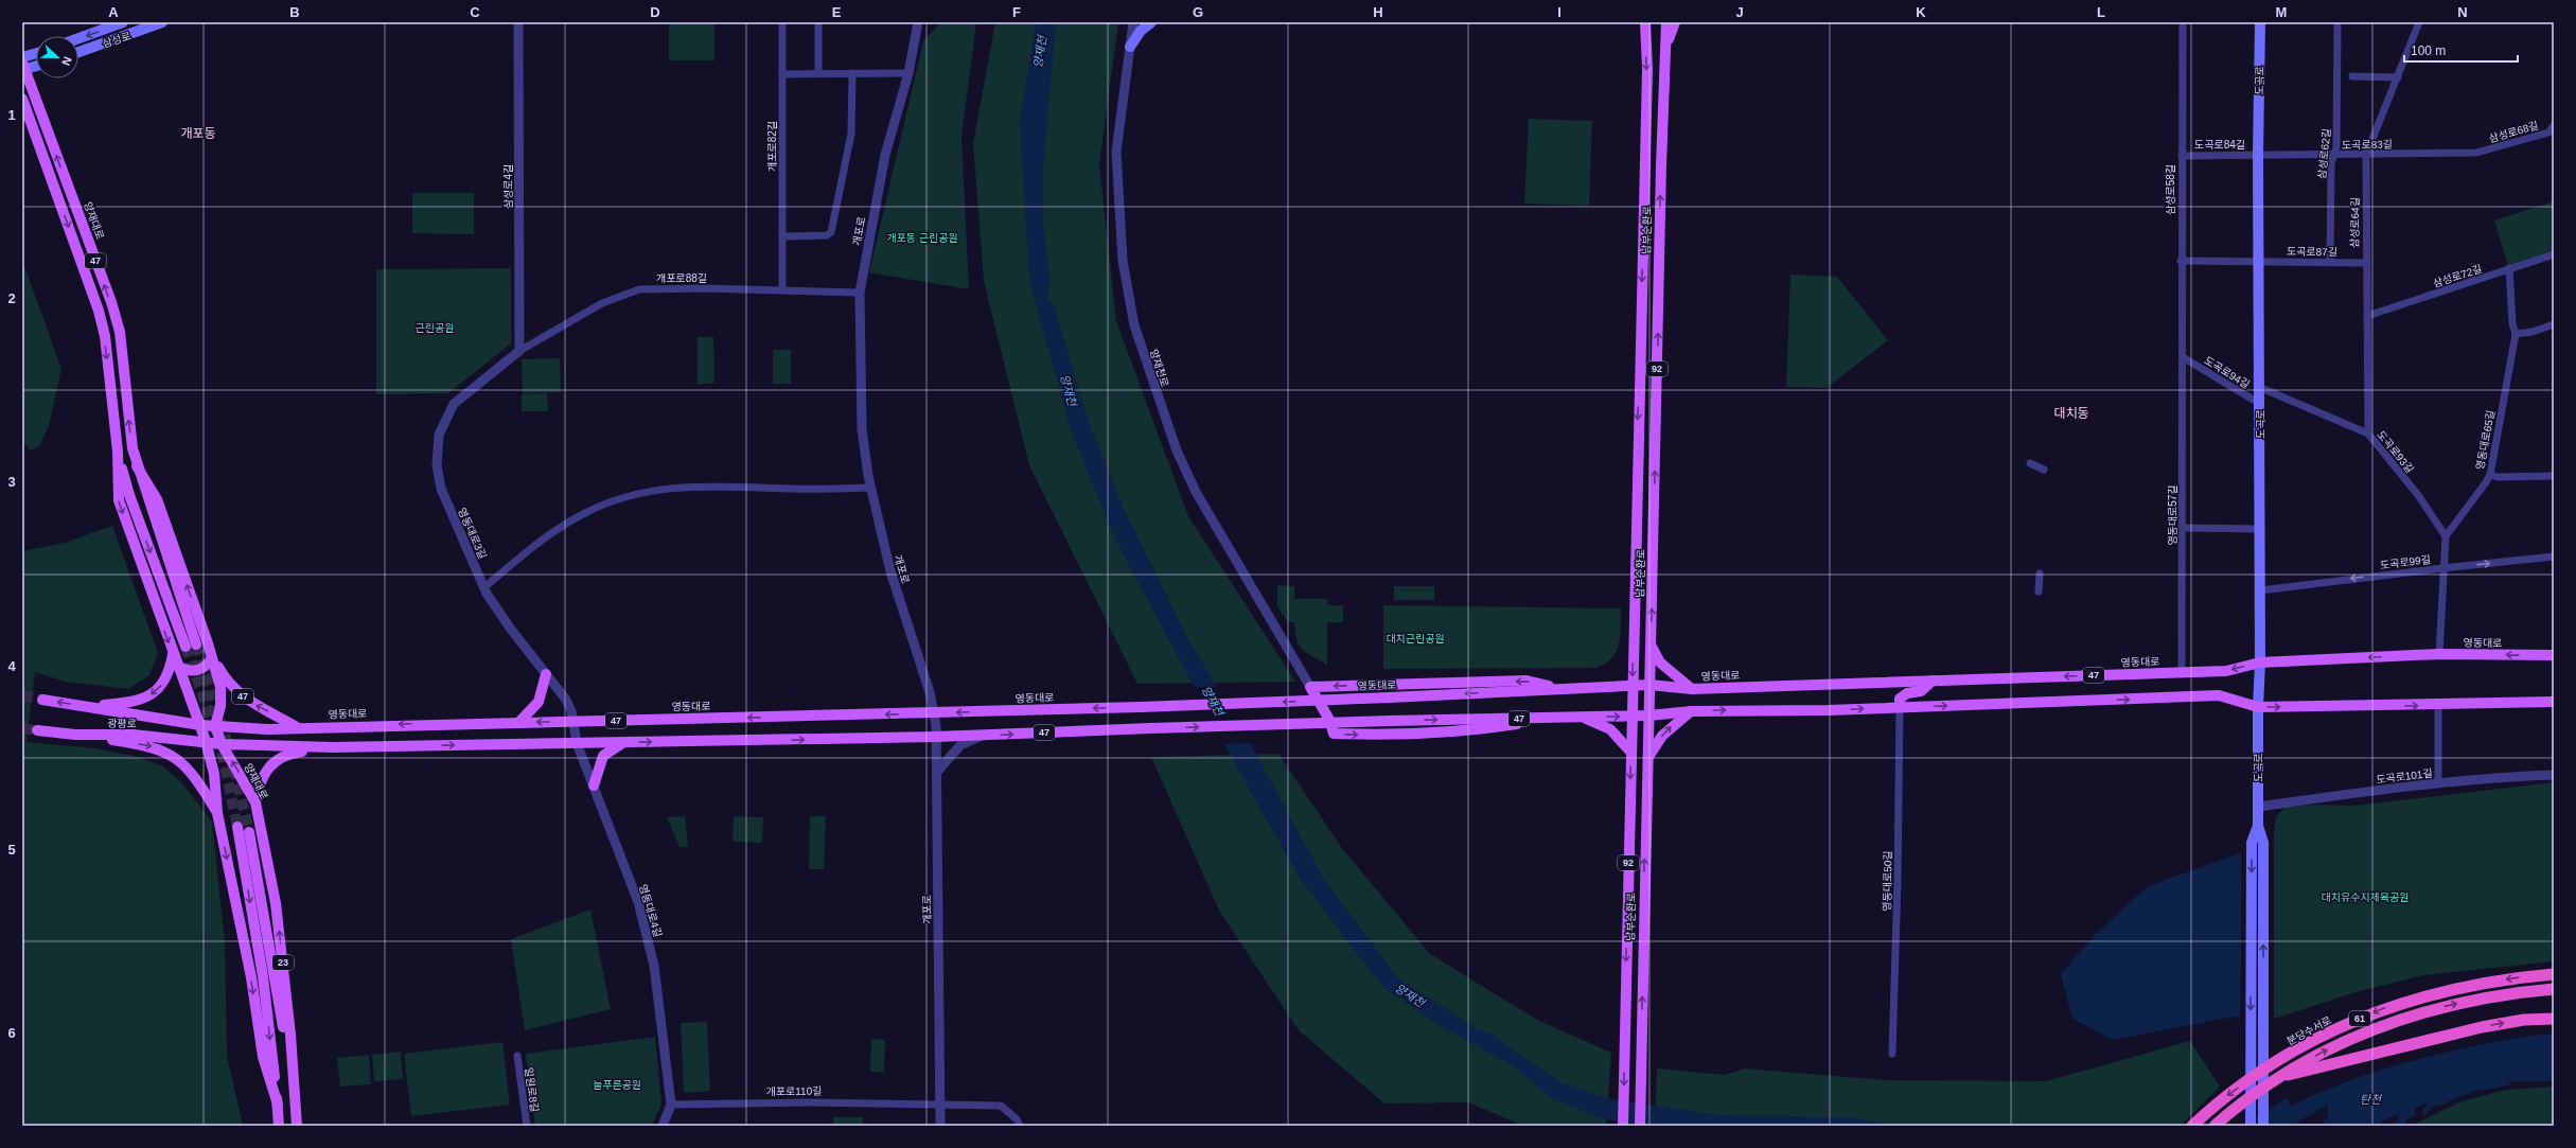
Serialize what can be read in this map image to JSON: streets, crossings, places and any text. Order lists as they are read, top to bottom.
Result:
{
  "streets": {
    "highway": ["61", "분당수서로"],
    "main road": [
      "삼성로",
      "도곡로",
      "양재대로",
      "남부순환로",
      "47",
      "92",
      "영동대로",
      "광평로",
      "23"
    ],
    "street": [
      "삼성로68길",
      "도곡로84길",
      "도곡로83길",
      "개포로82길",
      "삼성로62길",
      "삼성로4길",
      "삼성로58길",
      "삼성로64길",
      "개포로",
      "도곡로87길",
      "삼성로72길",
      "개포로88길",
      "양재천로",
      "도곡로94길",
      "영동대로65길",
      "도곡로93길",
      "영동대로57길",
      "영동대로3길",
      "도곡로99길",
      "도곡로101길",
      "영동대로50길",
      "영동대로4길",
      "일원로8길",
      "개포로110길"
    ]
  },
  "crossings": [
    ["도곡로", "도곡로84길"],
    ["도곡로", "도곡로83길"],
    ["도곡로", "도곡로87길"],
    ["도곡로", "47"],
    ["도곡로", "도곡로94길"],
    ["도곡로", "도곡로93길"],
    ["도곡로", "도곡로99길"],
    ["도곡로", "영동대로"],
    ["도곡로", "도곡로101길"],
    ["삼성로68길", "도곡로83길"],
    ["도곡로84길", "도곡로83길"],
    ["도곡로84길", "삼성로58길"],
    ["도곡로83길", "삼성로62길"],
    ["도곡로83길", "삼성로64길"],
    ["개포로82길", "개포로88길"],
    ["삼성로62길", "도곡로87길"],
    ["삼성로4길", "개포로88길"],
    ["삼성로4길", "영동대로3길"],
    ["삼성로58길", "도곡로87길"],
    ["삼성로58길", "도곡로94길"],
    ["삼성로58길", "영동대로57길"],
    ["양재대로", "47"],
    ["양재대로", "영동대로"],
    ["양재대로", "23"],
    ["삼성로64길", "도곡로87길"],
    ["삼성로64길", "삼성로72길"],
    ["삼성로64길", "도곡로93길"],
    ["남부순환로", "47"],
    ["남부순환로", "영동대로"],
    ["개포로", "47"],
    ["개포로", "개포로88길"],
    ["개포로", "영동대로"],
    ["개포로", "개포로110길"],
    ["47", "영동대로"],
    ["47", "광평로"],
    ["47", "영동대로50길"],
    ["47", "영동대로4길"],
    ["47", "23"],
    ["삼성로72길", "영동대로65길"],
    ["개포로88길", "영동대로3길"],
    ["도곡로94길", "영동대로57길"],
    ["영동대로65길", "도곡로93길"],
    ["영동대로57길", "영동대로"],
    ["영동대로3길", "영동대로"],
    ["영동대로3길", "영동대로4길"],
    ["영동대로", "광평로"],
    ["영동대로", "영동대로4길"],
    ["영동대로4길", "개포로110길"]
  ],
  "districts": ["개포동", "대치동"],
  "water": ["양재천", "탄천"],
  "parks": [
    "개포동 근린공원",
    "근린공원",
    "대치근린공원",
    "대치유수지체육공원",
    "늘푸른공원"
  ],
  "scale_bar": "100 m",
  "north": "right",
  "grid": {
    "columns": [
      "A",
      "B",
      "C",
      "D",
      "E",
      "F",
      "G",
      "H",
      "I",
      "J",
      "K",
      "L",
      "M",
      "N"
    ],
    "rows": [
      "1",
      "2",
      "3",
      "4",
      "5",
      "6"
    ]
  }
}
